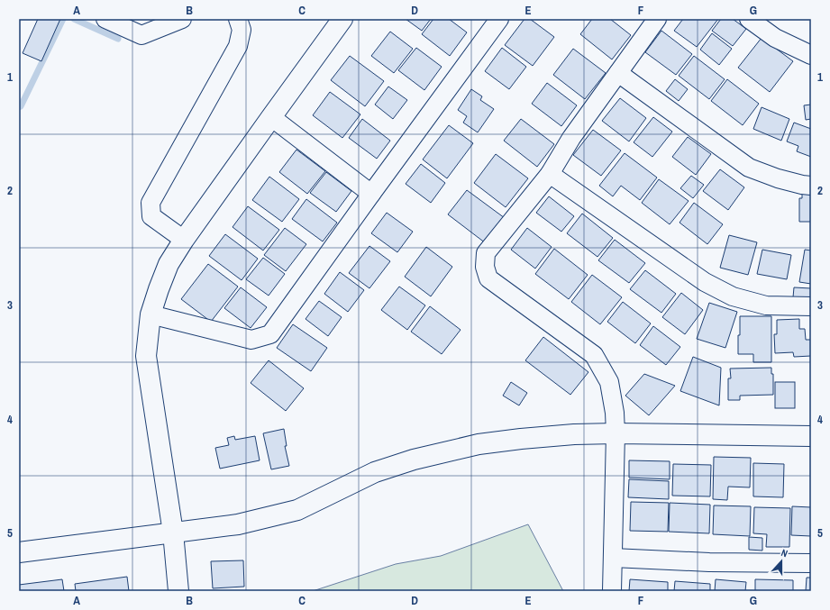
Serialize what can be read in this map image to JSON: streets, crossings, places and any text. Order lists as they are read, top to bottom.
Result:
{
  "north": "top",
  "grid": {
    "columns": [
      "A",
      "B",
      "C",
      "D",
      "E",
      "F",
      "G"
    ],
    "rows": [
      "1",
      "2",
      "3",
      "4",
      "5"
    ]
  }
}
